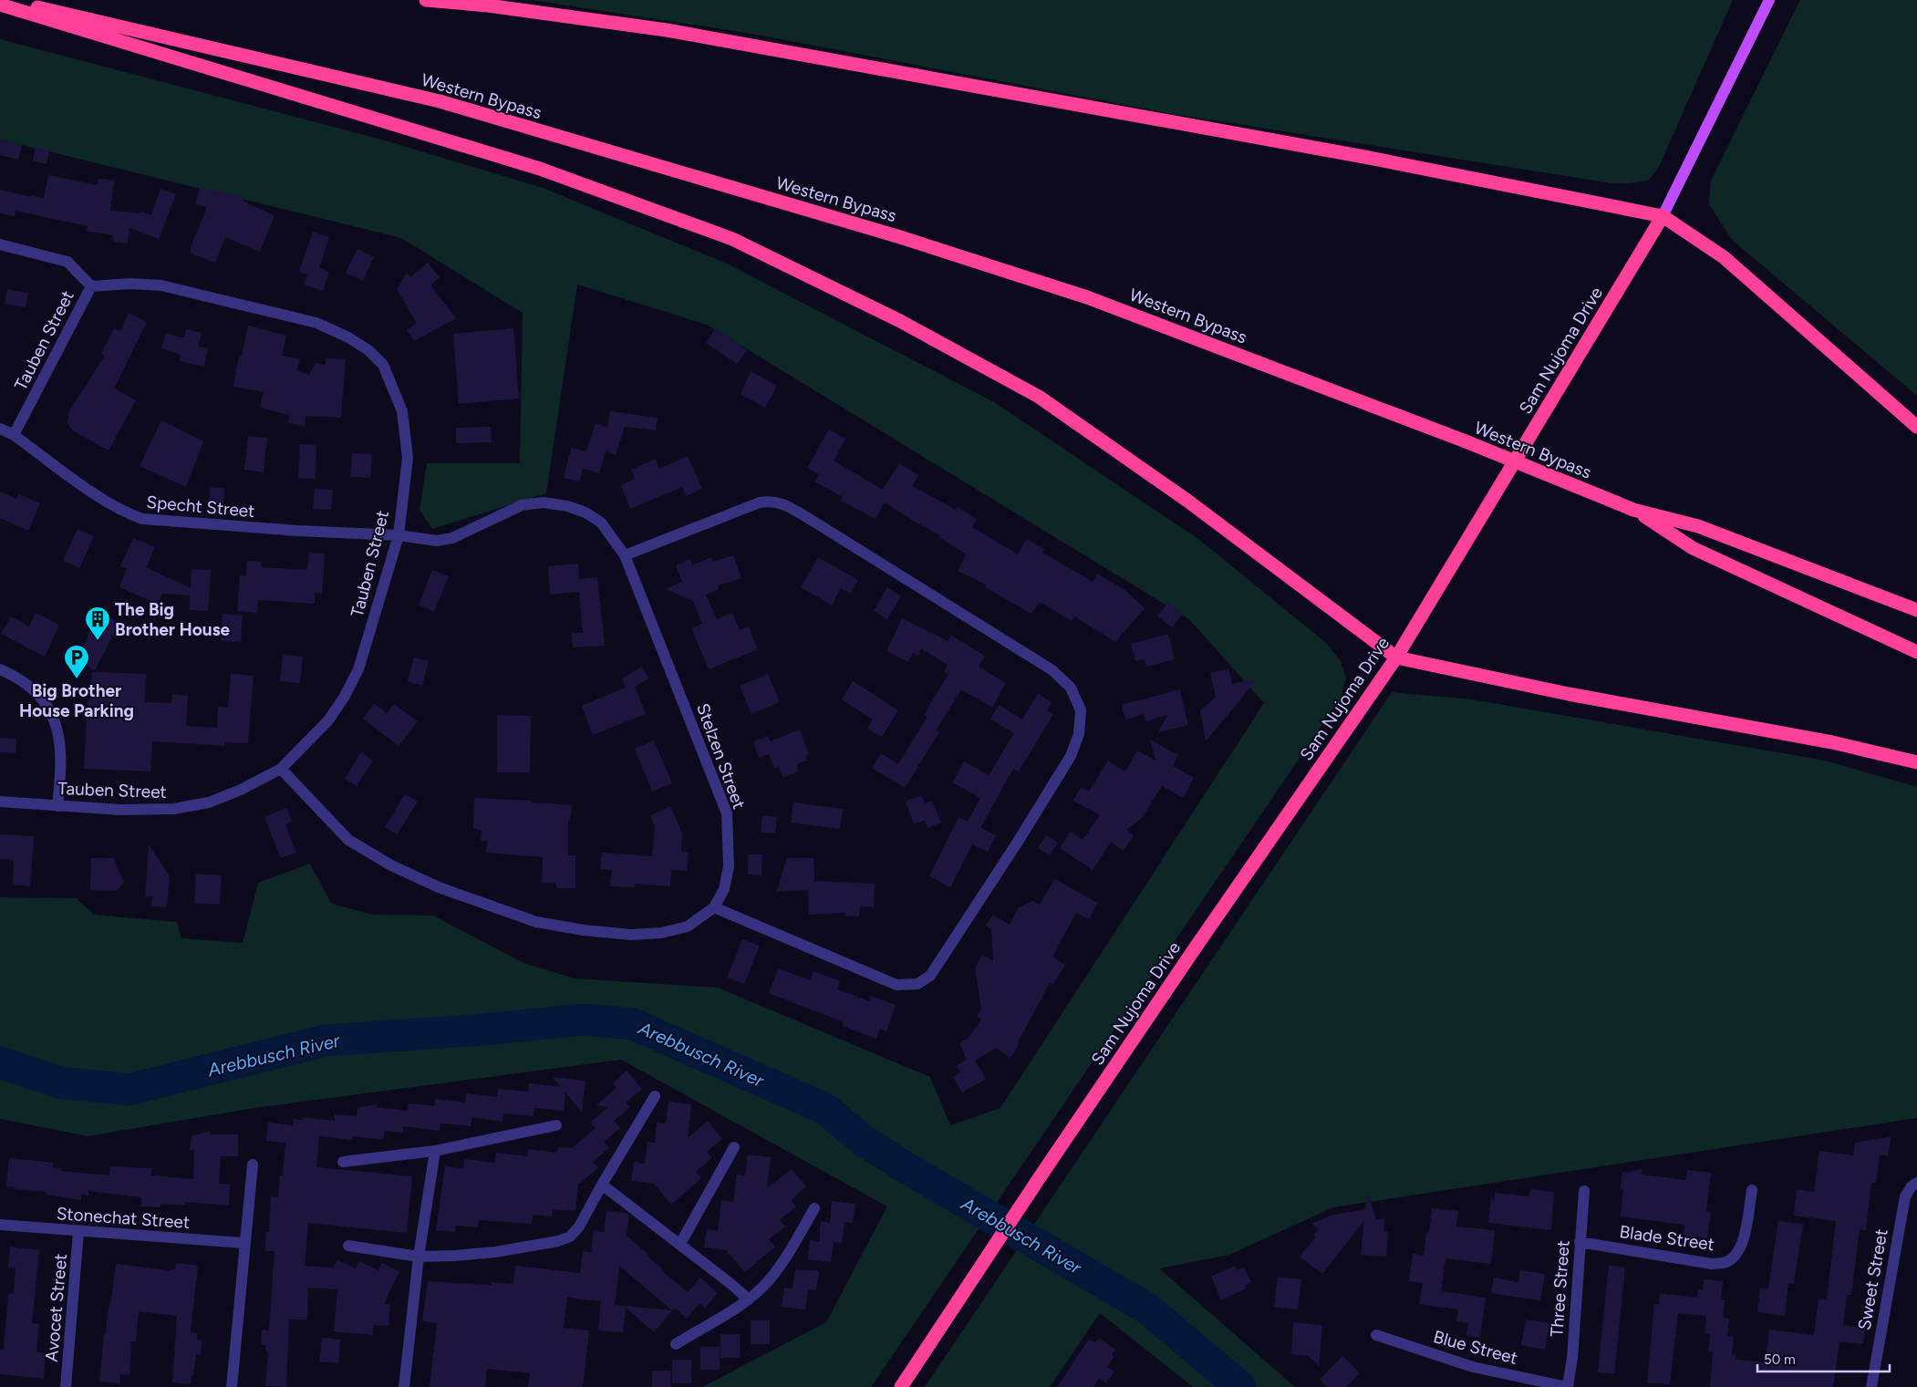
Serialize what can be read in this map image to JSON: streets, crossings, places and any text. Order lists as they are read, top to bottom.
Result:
{
  "streets": {
    "highway": ["Western Bypass", "Sam Nujoma Drive"],
    "street": [
      "Tauben Street",
      "Specht Street",
      "Stelzen Street",
      "Stonechat Street",
      "Blade Street",
      "Sweet Street",
      "Three Street",
      "Avocet Street",
      "Blue Street"
    ]
  },
  "crossings": [
    ["Tauben Street", "Specht Street"],
    ["Tauben Street", "Stelzen Street"],
    ["Specht Street", "Stelzen Street"],
    ["Stonechat Street", "Avocet Street"],
    ["Blade Street", "Three Street"],
    ["Three Street", "Blue Street"]
  ],
  "water": ["Arebbusch River"],
  "places": {
    "building": ["The Big Brother House"],
    "parking": ["Big Brother House Parking"]
  },
  "scale_bar": "50 m"
}
